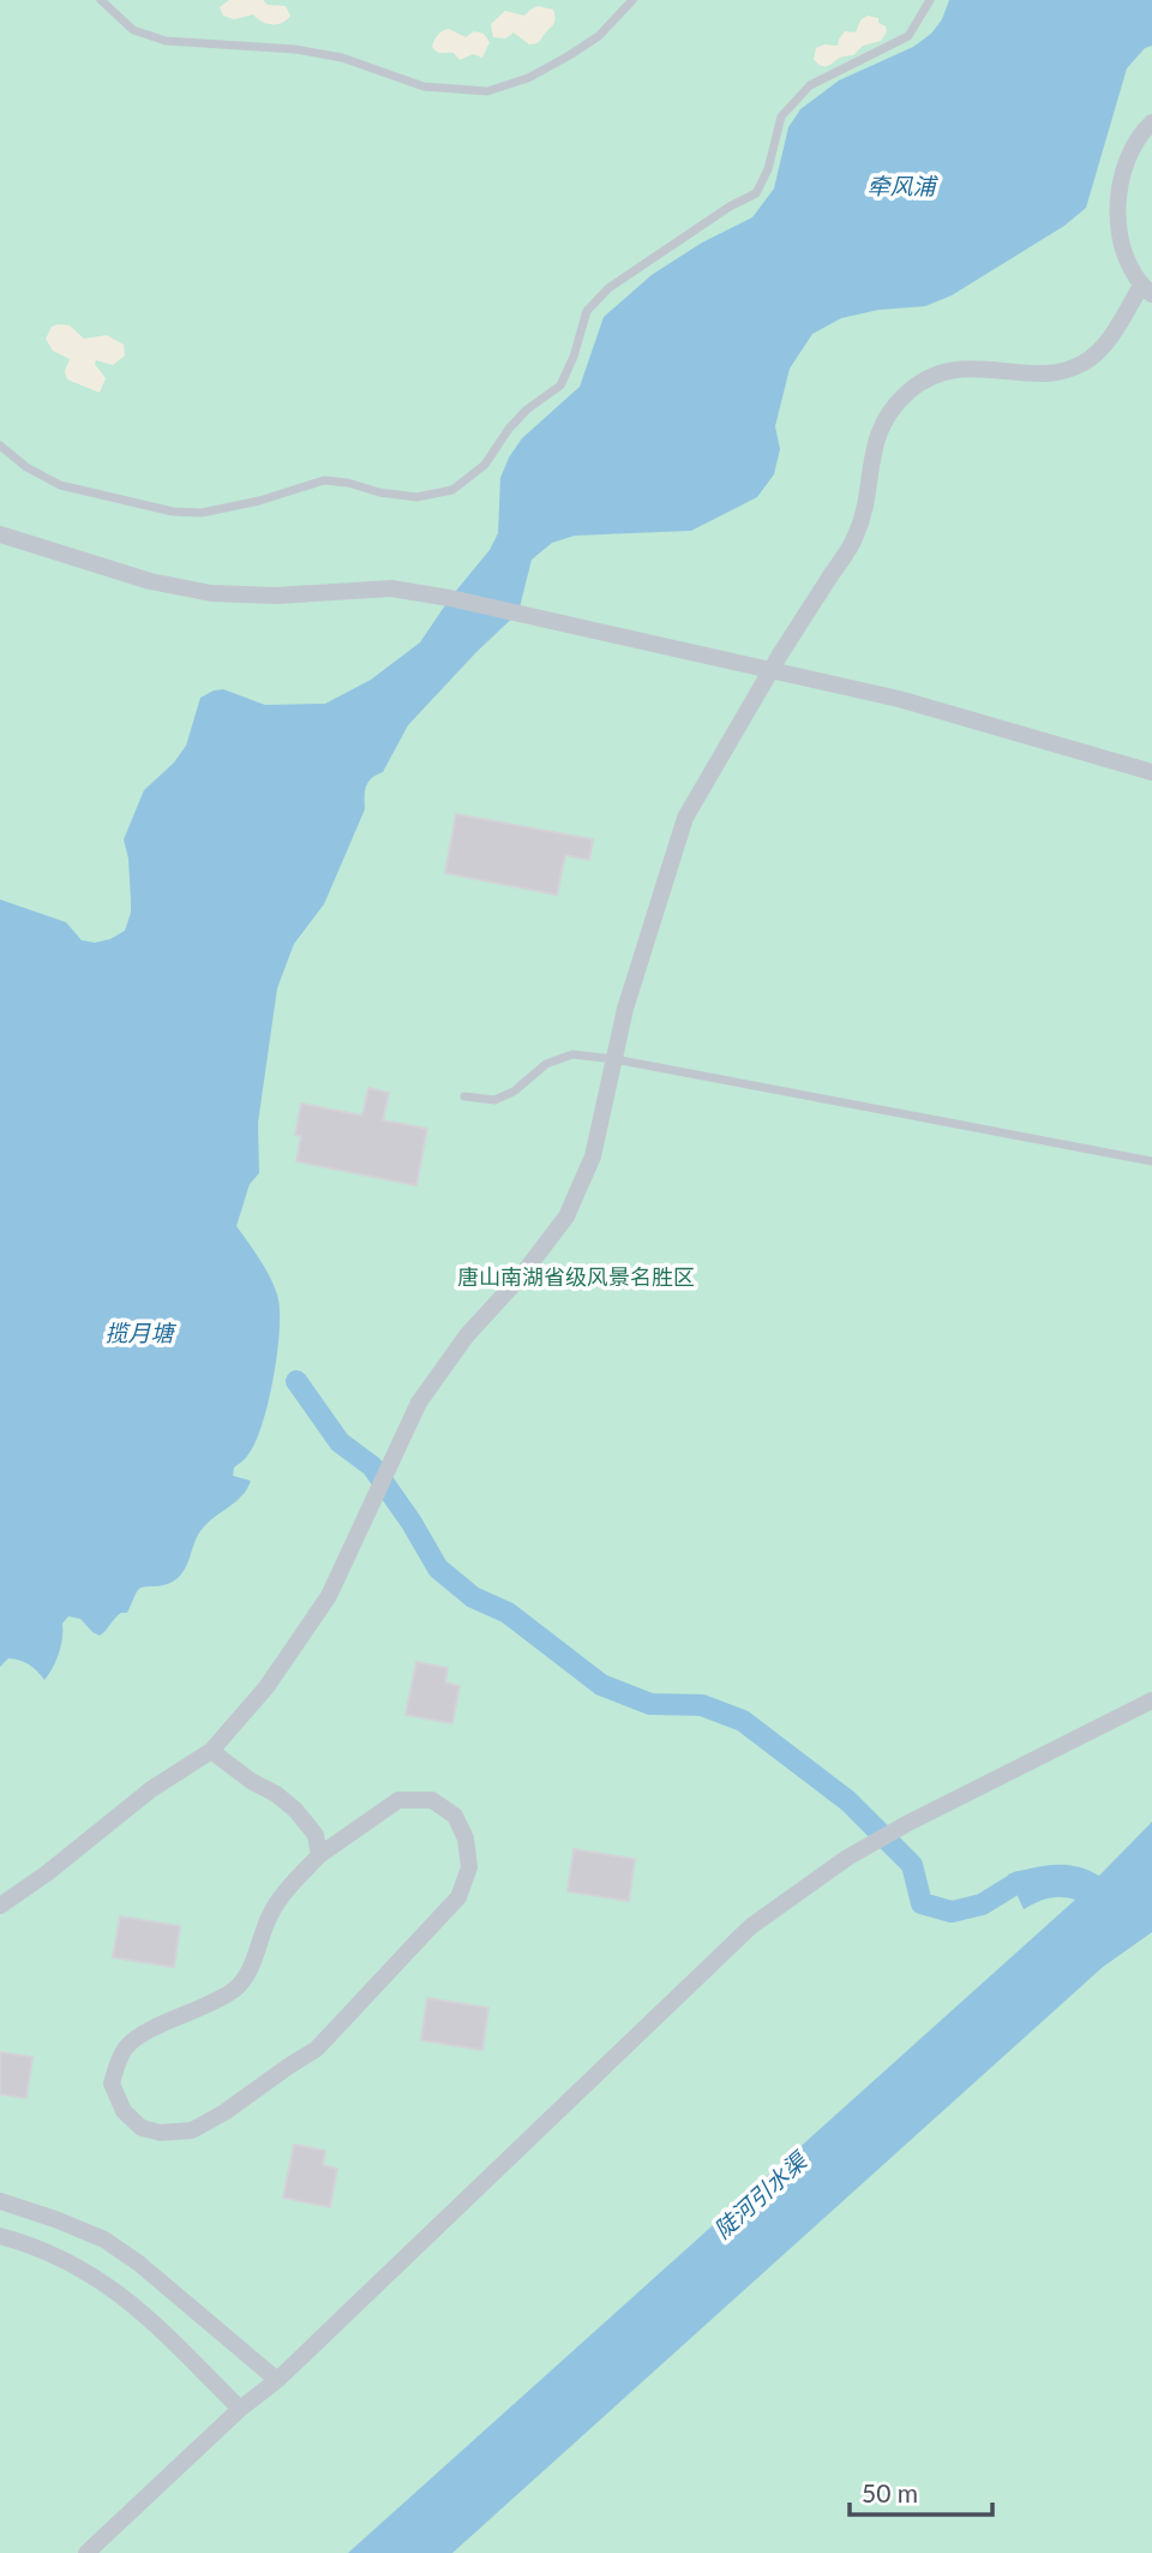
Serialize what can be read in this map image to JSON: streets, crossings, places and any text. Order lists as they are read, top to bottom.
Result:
{
  "water": ["牵风浦", "揽月塘", "陡河引水渠"],
  "parks": ["唐山南湖省级风景名胜区"],
  "scale_bar": "50 m"
}
